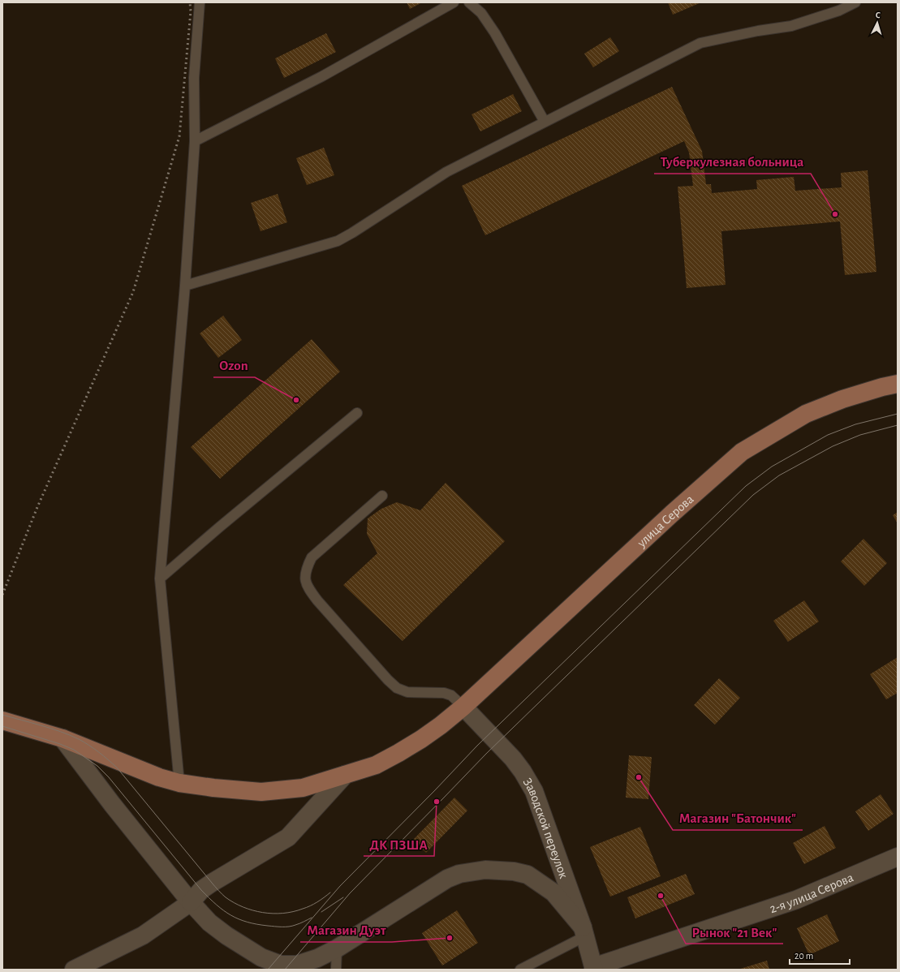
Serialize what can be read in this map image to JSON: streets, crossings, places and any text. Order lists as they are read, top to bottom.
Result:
{
  "streets": {
    "main road": ["улица Серова", "Заводской переулок", "2-я улица Серова"]
  },
  "crossings": [
    ["улица Серова", "Заводской переулок"],
    ["Заводской переулок", "2-я улица Серова"]
  ],
  "places": [
    "Туберкулезная больница",
    "Ozon",
    "Магазин \"Батончик\"",
    "ДК ПЗША",
    "Рынок \"21 Век\"",
    "Магазин Дуэт"
  ],
  "scale_bar": "20 m",
  "north": "top"
}
